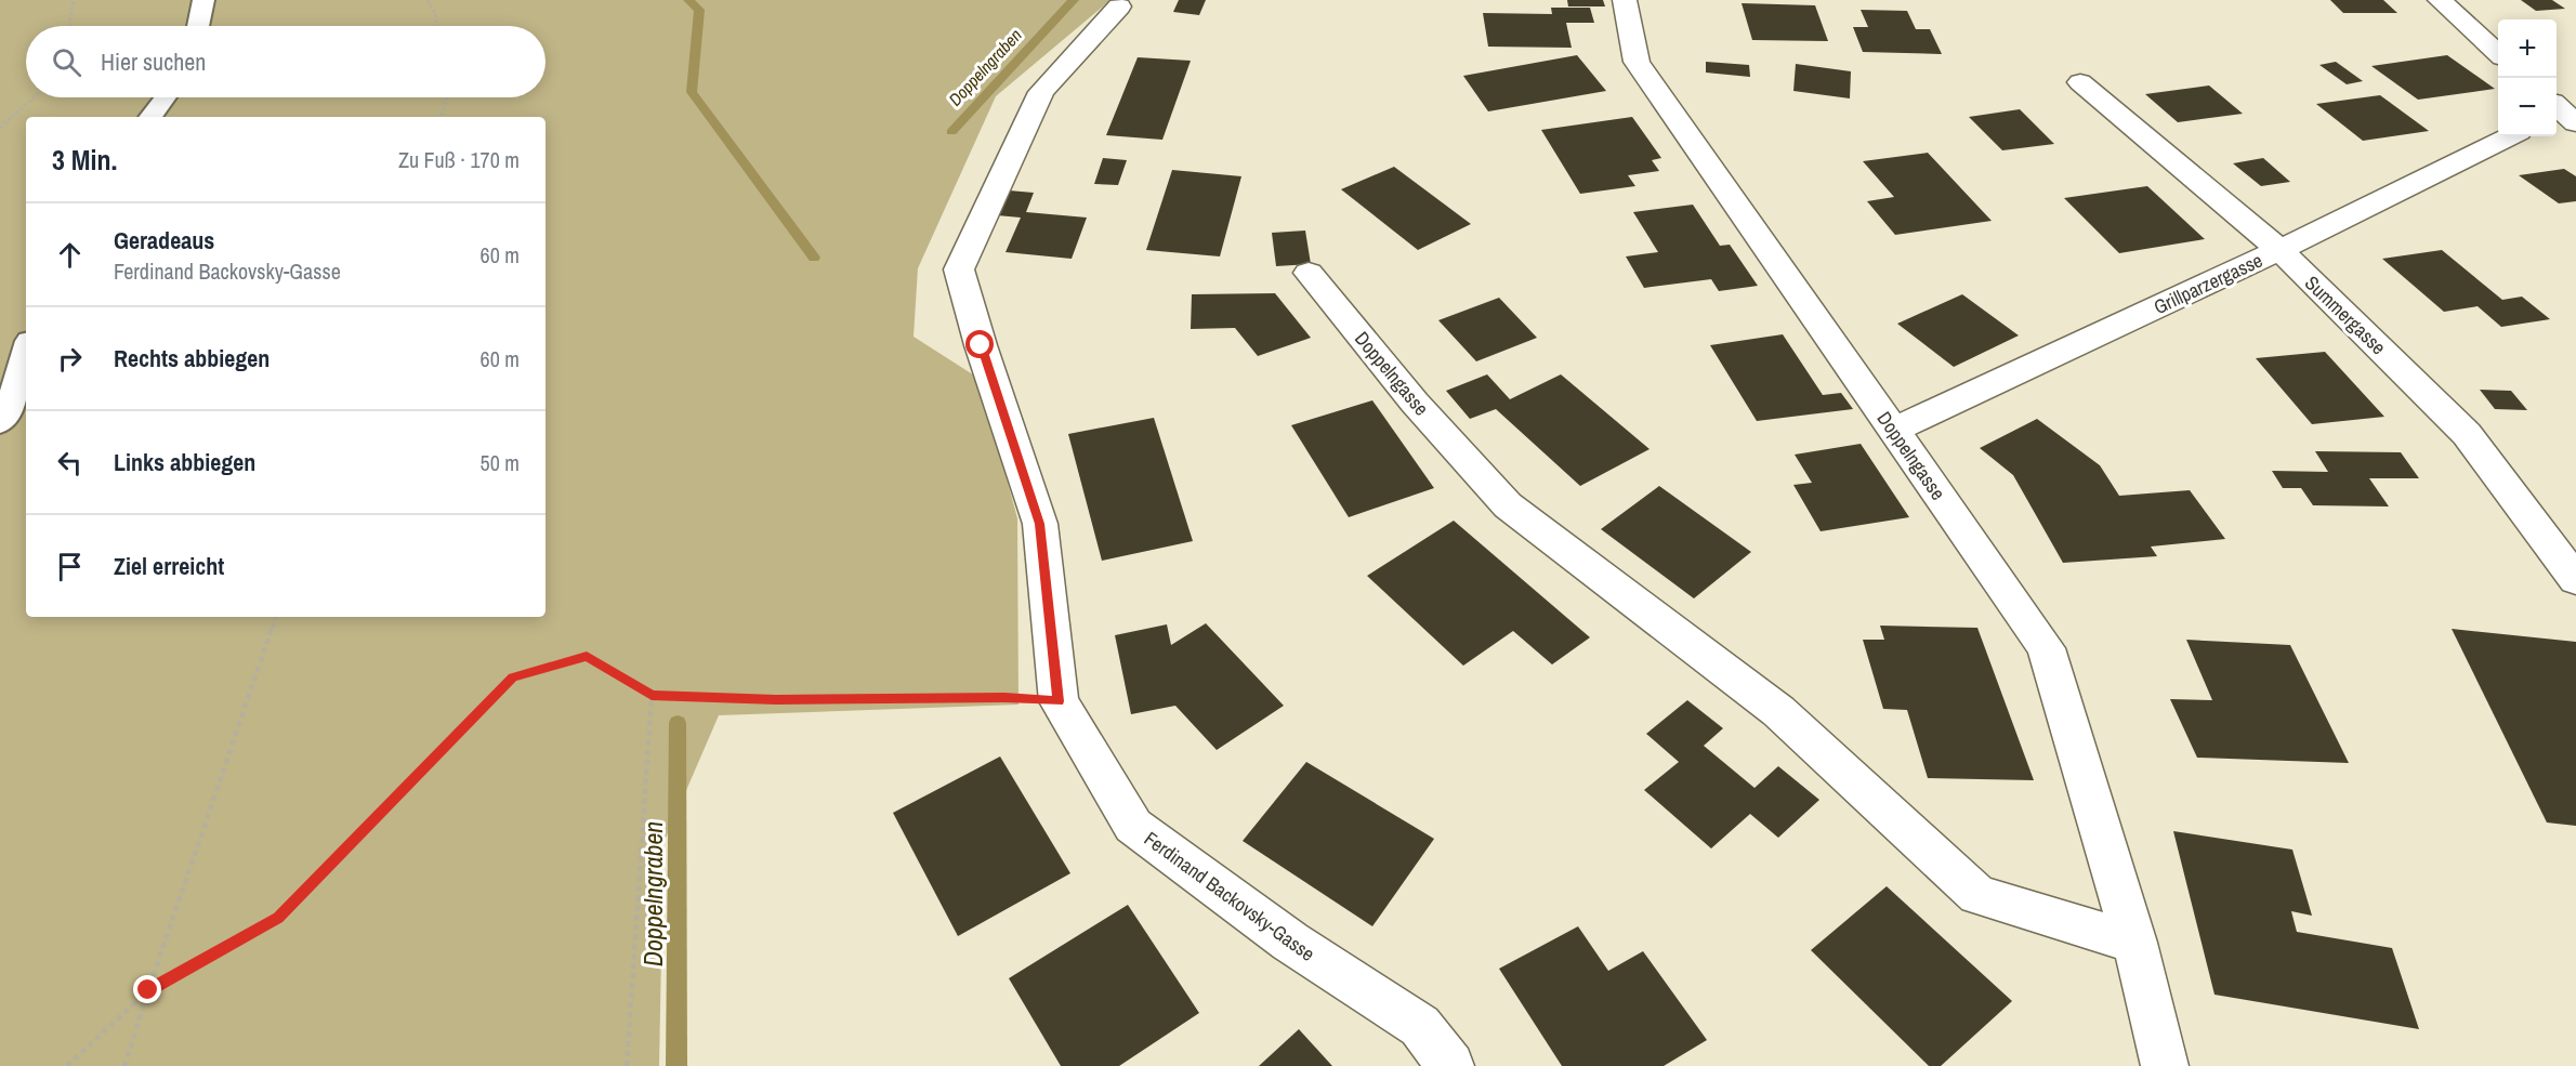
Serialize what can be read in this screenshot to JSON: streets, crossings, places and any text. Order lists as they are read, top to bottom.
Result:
{
  "streets": {
    "street": [
      "Grillparzergasse",
      "Summergasse",
      "Doppelngasse",
      "Ferdinand Backovsky-Gasse"
    ]
  },
  "crossings": [
    ["Grillparzergasse", "Summergasse"],
    ["Grillparzergasse", "Doppelngasse"]
  ],
  "water": ["Doppelngraben"],
  "page": {
    "map_buttons": ["+", "−"],
    "search": "Hier suchen",
    "heading": ["3 Min.", "Zu Fuß · 170 m"],
    "list": [
      ["Geradeaus", "Ferdinand Backovsky-Gasse", "60 m"],
      ["Rechts abbiegen", "60 m"],
      ["Links abbiegen", "50 m"],
      "Ziel erreicht"
    ]
  }
}
